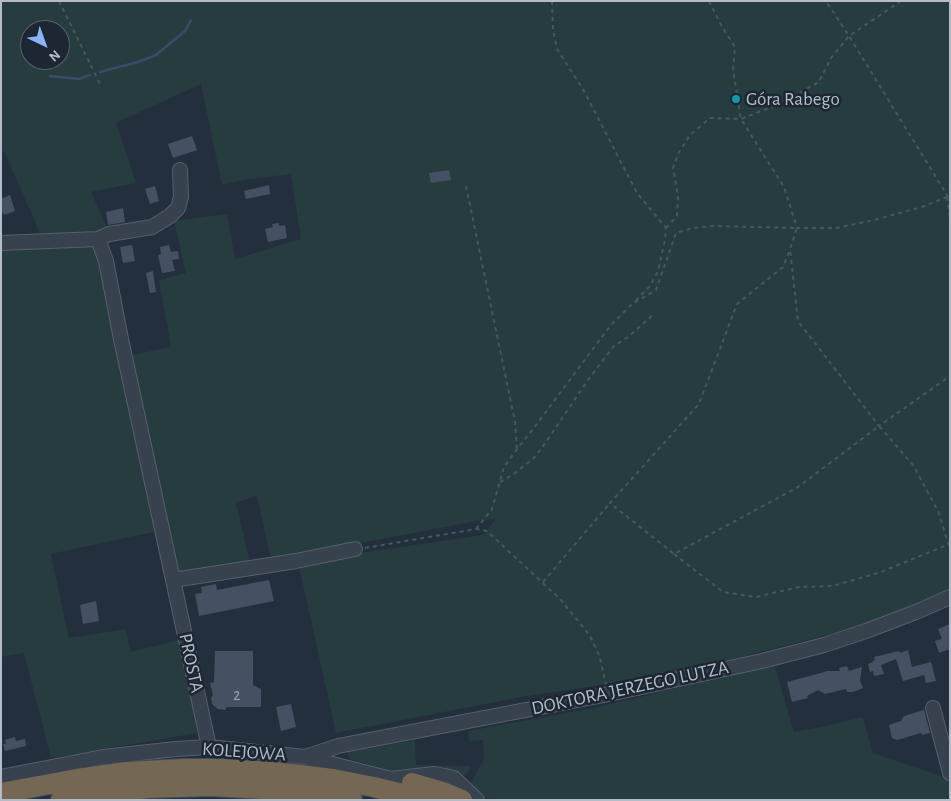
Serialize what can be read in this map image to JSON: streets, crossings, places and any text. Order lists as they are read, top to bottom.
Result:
{
  "streets": {
    "highway": ["KOLEJOWA"],
    "street": ["PROSTA", "DOKTORA JERZEGO LUTZA"]
  },
  "crossings": [
    ["PROSTA", "KOLEJOWA"],
    ["DOKTORA JERZEGO LUTZA", "KOLEJOWA"]
  ],
  "places": ["Góra Rabego"],
  "house_numbers": ["2"],
  "north": "bottom right"
}
